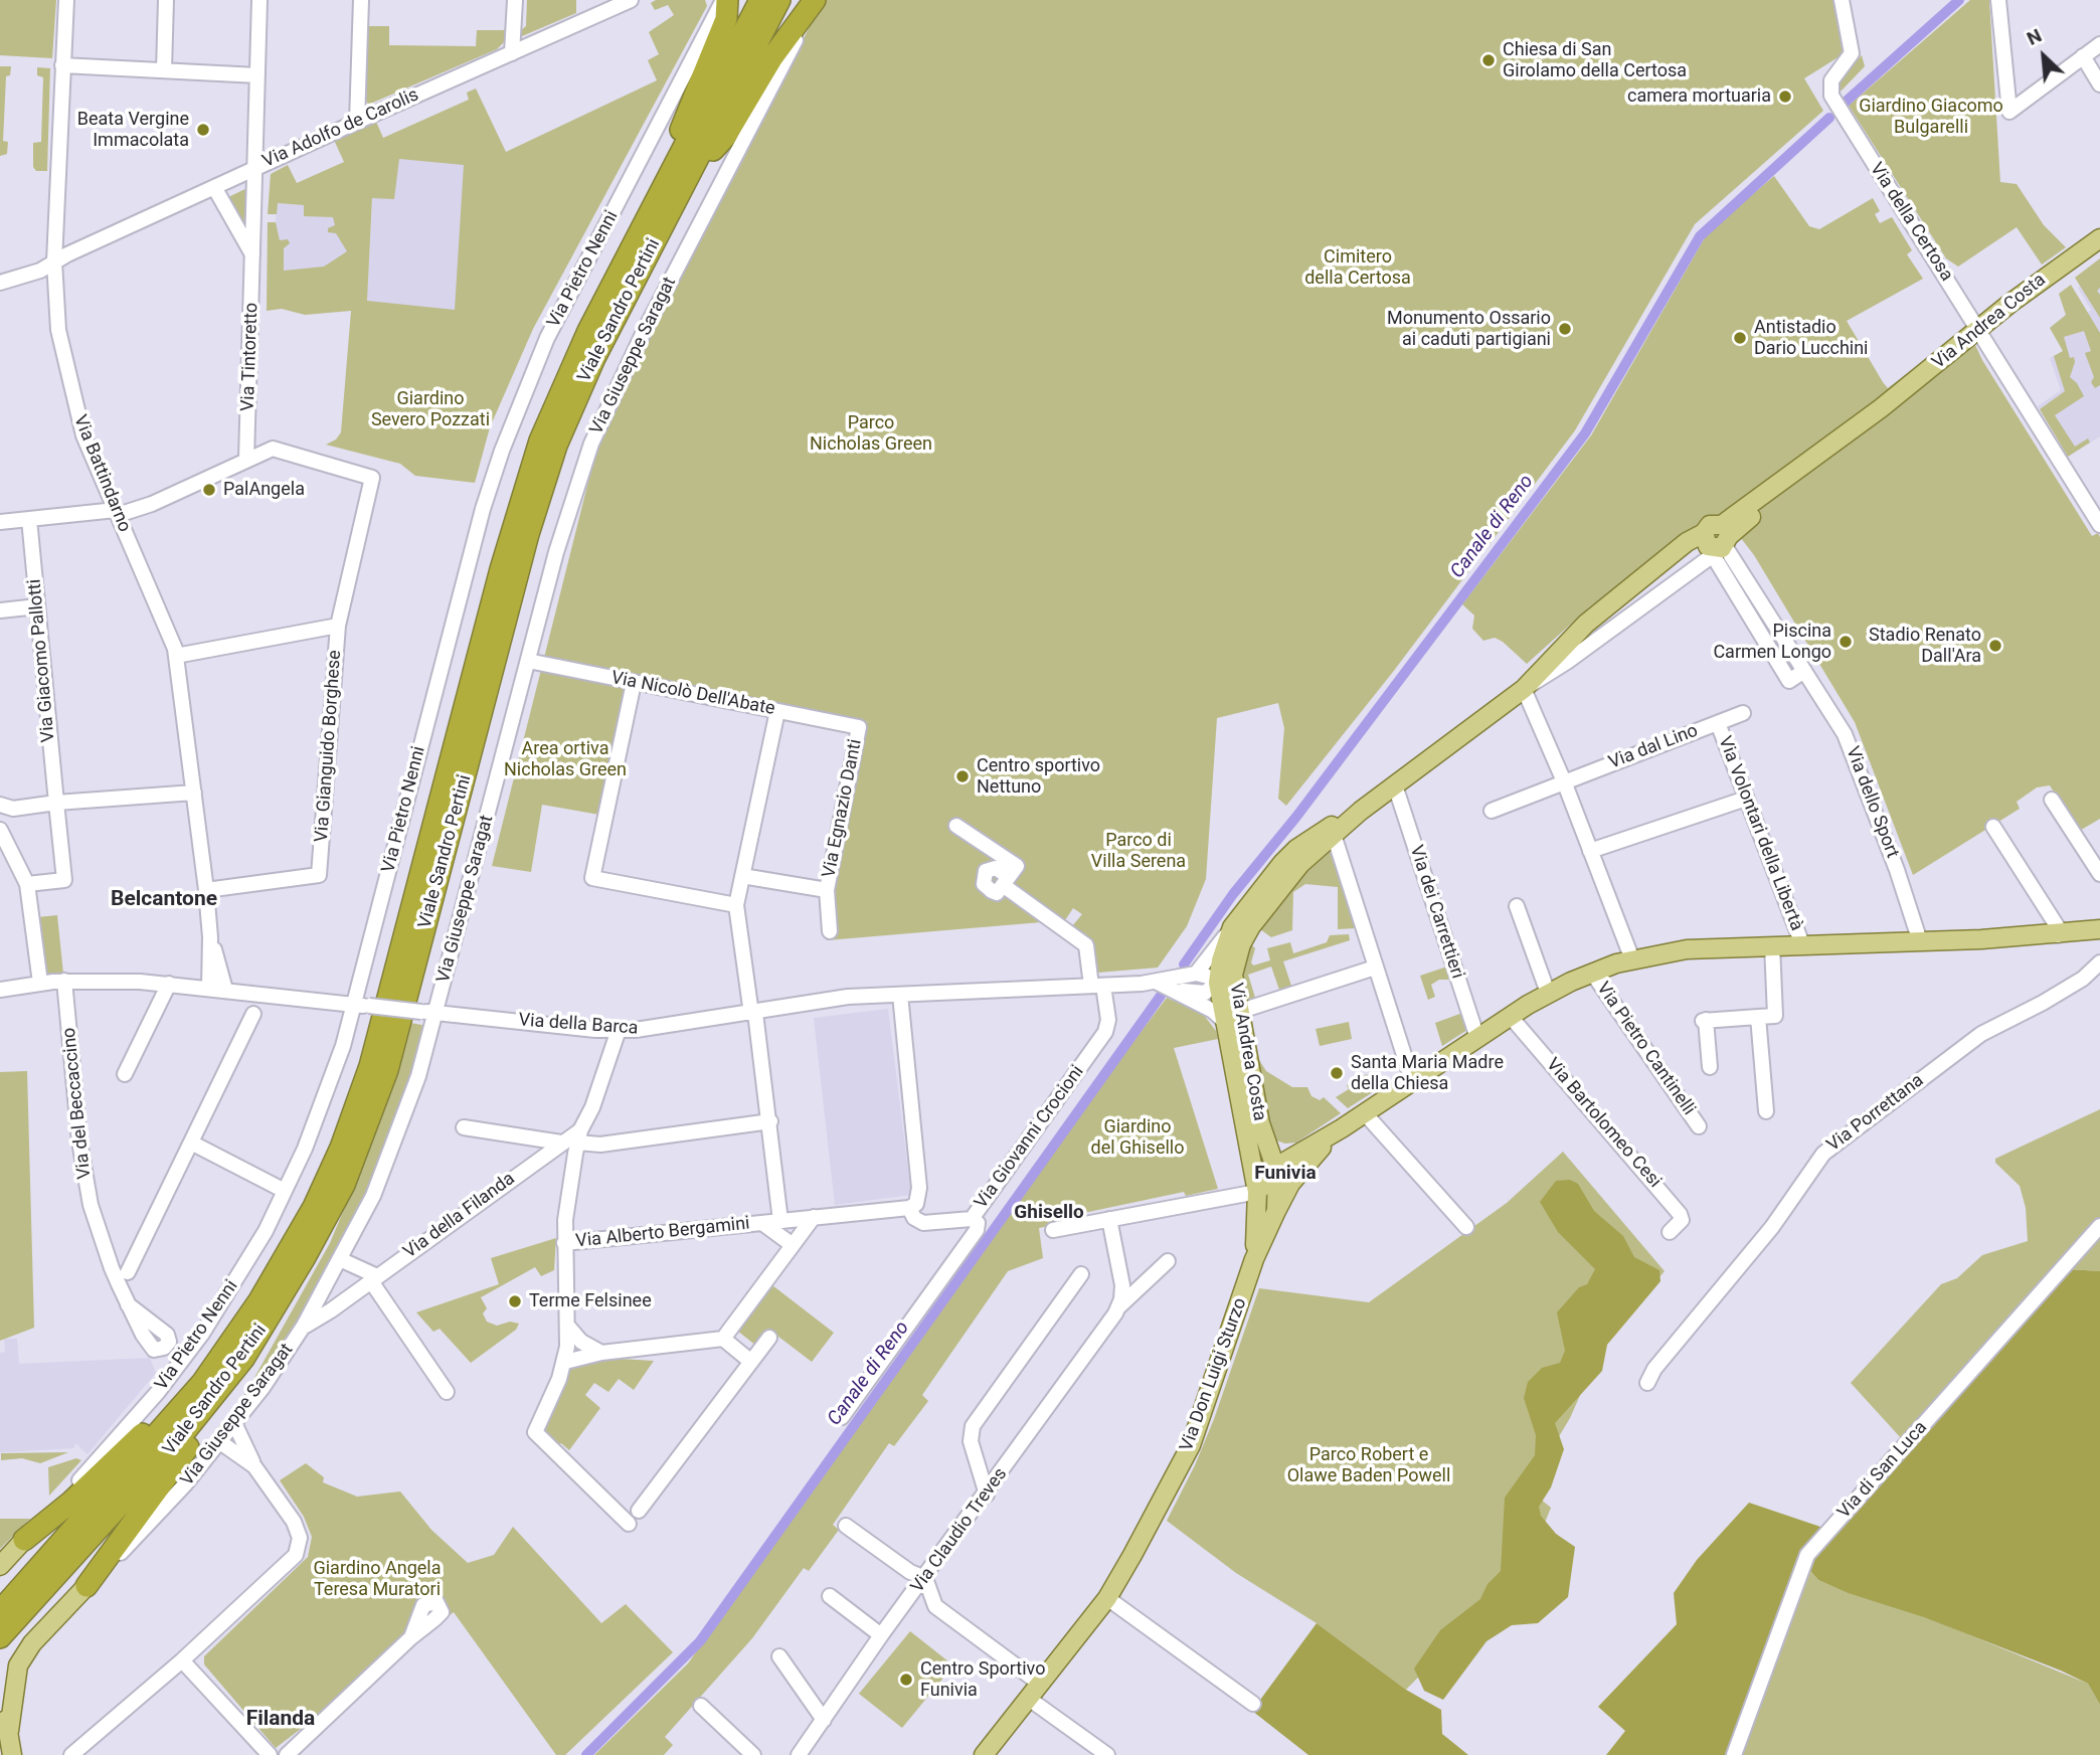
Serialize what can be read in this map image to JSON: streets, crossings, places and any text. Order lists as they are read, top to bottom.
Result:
{
  "streets": {
    "highway": ["Viale Sandro Pertini"],
    "main road": [
      "Via Pietro Nenni",
      "Via Andrea Costa",
      "Via Giuseppe Saragat",
      "Via Don Luigi Sturzo"
    ],
    "street": [
      "Via Adolfo de Carolis",
      "Via della Certosa",
      "Via Tintoretto",
      "Via Battindarno",
      "Via Giacomo Pallotti",
      "Via Nicolò Dell'Abate",
      "Via Gianguido Borghese",
      "Via dal Lino",
      "Via dello Sport",
      "Via Egnazio Danti",
      "Via Volontari della Libertà",
      "Via dei Carrettieri",
      "Via della Barca",
      "Via Pietro Cantinelli",
      "Via del Beccaccino",
      "Via Porrettana",
      "Via Bartolomeo Cesi",
      "Via Giovanni Crocioni",
      "Via della Filanda",
      "Via Alberto Bergamini",
      "Via di San Luca",
      "Via Claudio Treves"
    ]
  },
  "crossings": [
    ["Via Adolfo de Carolis", "Via Tintoretto"],
    ["Via Adolfo de Carolis", "Via Battindarno"],
    ["Via della Certosa", "Via Andrea Costa"],
    ["Via Pietro Nenni", "Via della Barca"],
    ["Via Andrea Costa", "Via dello Sport"],
    ["Via Andrea Costa", "Via dei Carrettieri"],
    ["Via Andrea Costa", "Via della Barca"],
    ["Via Andrea Costa", "Via Don Luigi Sturzo"],
    ["Via Giuseppe Saragat", "Via Nicolò Dell'Abate"],
    ["Via Giuseppe Saragat", "Via della Barca"],
    ["Via Giuseppe Saragat", "Via della Filanda"],
    ["Via Battindarno", "Via Gianguido Borghese"],
    ["Via Battindarno", "Via della Barca"],
    ["Via Nicolò Dell'Abate", "Via Egnazio Danti"],
    ["Via dal Lino", "Via Volontari della Libertà"],
    ["Via della Barca", "Via del Beccaccino"],
    ["Via della Barca", "Via Giovanni Crocioni"]
  ],
  "districts": [
    "Belcantone",
    "Funivia",
    "Ghisello",
    "Filanda"
  ],
  "water": ["Canale di Reno"],
  "parks": [
    "Giardino Giacomo Bulgarelli",
    "Cimitero della Certosa",
    "Giardino Severo Pozzati",
    "Parco Nicholas Green",
    "Area ortiva Nicholas Green",
    "Parco di Villa Serena",
    "Giardino del Ghisello",
    "Parco Robert e Olawe Baden Powell",
    "Giardino Angela Teresa Muratori"
  ],
  "places": [
    "Chiesa di San Girolamo della Certosa",
    "camera mortuaria",
    "Beata Vergine Immacolata",
    "Monumento Ossario ai caduti partigiani",
    "Antistadio Dario Lucchini",
    "PalAngela",
    "Piscina Carmen Longo",
    "Stadio Renato Dall'Ara",
    "Centro sportivo Nettuno",
    "Santa Maria Madre della Chiesa",
    "Terme Felsinee",
    "Centro Sportivo Funivia"
  ],
  "north": "top left"
}
